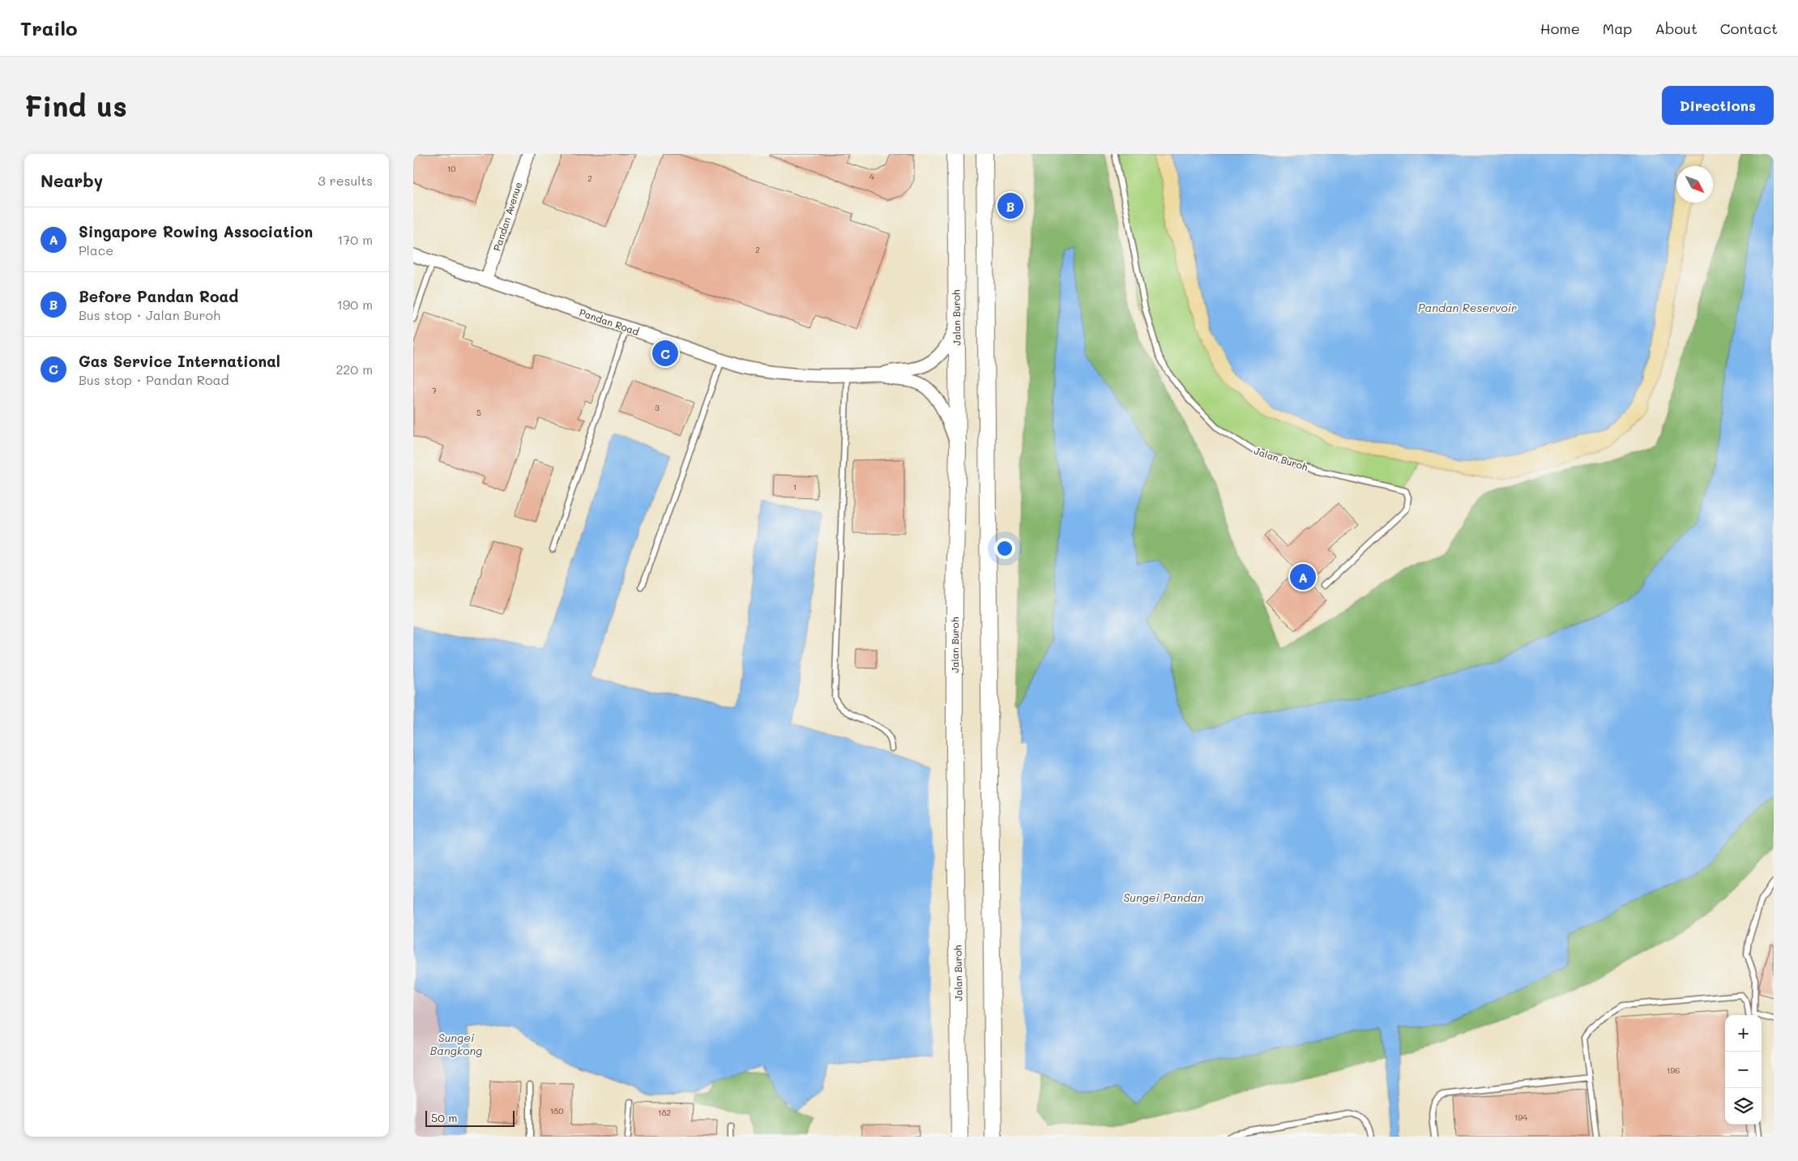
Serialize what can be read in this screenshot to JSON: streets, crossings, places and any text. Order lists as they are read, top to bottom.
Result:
{
  "streets": {
    "highway": ["Jalan Buroh"],
    "street": ["Pandan Avenue", "Pandan Road"]
  },
  "crossings": [
    ["Pandan Avenue", "Pandan Road"],
    ["Jalan Buroh", "Pandan Road"]
  ],
  "water": ["Pandan Reservoir", "Sungei Pandan", "Sungei Bangkong"],
  "house_numbers": [
    "10",
    "4",
    "2",
    "2",
    "7",
    "3",
    "5",
    "1",
    "196",
    "180",
    "182",
    "194"
  ],
  "scale_bar": "50 m",
  "north": "bottom right",
  "page": {
    "header": "Trailo",
    "nav": [
      "Home",
      "Map",
      "About",
      "Contact"
    ],
    "buttons": "Directions",
    "title": "Find us",
    "heading": ["Nearby", "3 results"],
    "pins": ["B", "C", "A"],
    "list": [
      {
        "mark": "A",
        "name": "Singapore Rowing Association",
        "note": "Place",
        "value": "170 m"
      },
      {
        "mark": "B",
        "name": "Before Pandan Road",
        "note": "Bus stop · Jalan Buroh",
        "value": "190 m"
      },
      {
        "mark": "C",
        "name": "Gas Service International",
        "note": "Bus stop · Pandan Road",
        "value": "220 m"
      }
    ],
    "map_buttons": ["+", "−"],
    "scale": "50 m"
  }
}
